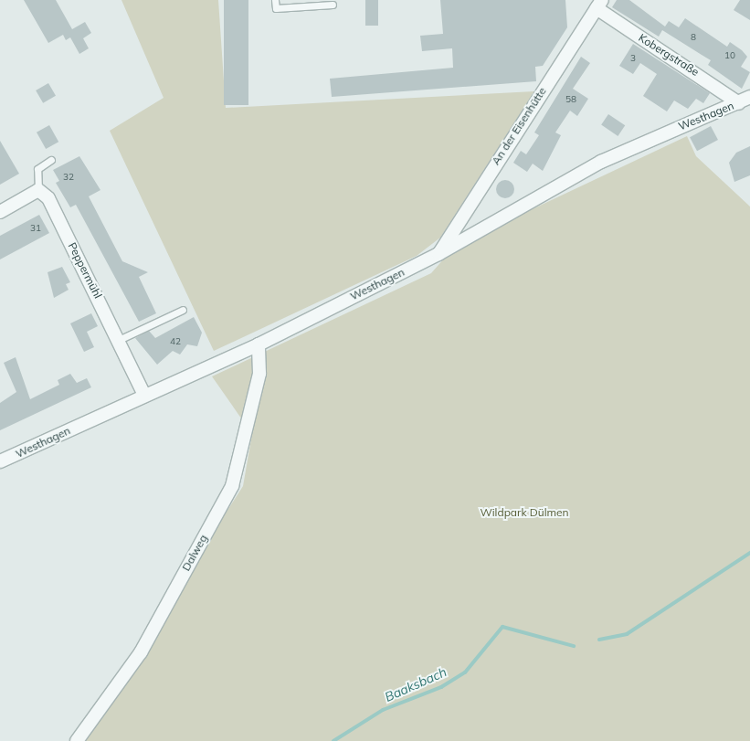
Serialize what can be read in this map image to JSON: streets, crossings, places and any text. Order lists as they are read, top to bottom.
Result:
{
  "streets": {
    "street": [
      "Kobergstraße",
      "Westhagen",
      "An der Eisenhütte",
      "Peppermühl",
      "Dalweg"
    ]
  },
  "crossings": [
    ["Kobergstraße", "Westhagen"],
    ["Kobergstraße", "An der Eisenhütte"],
    ["Westhagen", "An der Eisenhütte"],
    ["Westhagen", "Peppermühl"],
    ["Westhagen", "Dalweg"]
  ],
  "water": ["Baaksbach"],
  "parks": ["Wildpark Dülmen"],
  "house_numbers": [
    "8",
    "10",
    "3",
    "58",
    "32",
    "31",
    "42"
  ]
}
